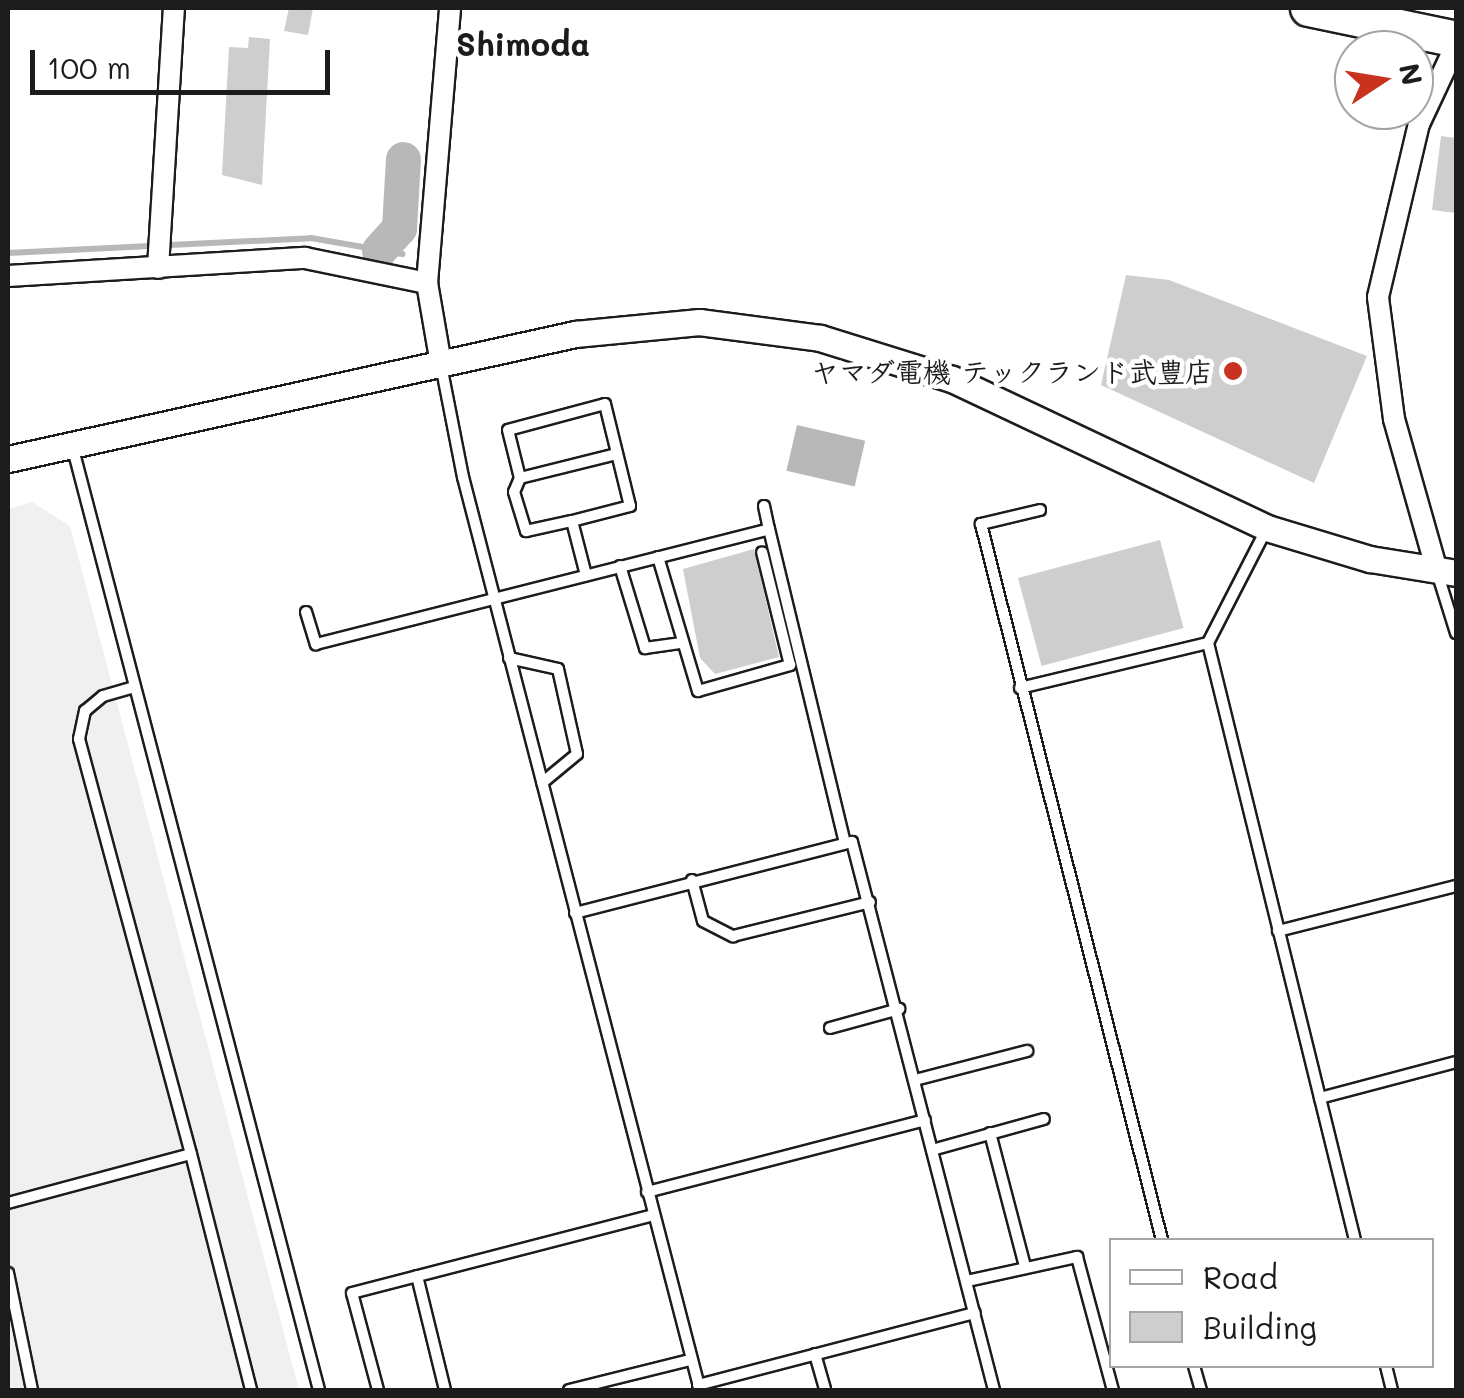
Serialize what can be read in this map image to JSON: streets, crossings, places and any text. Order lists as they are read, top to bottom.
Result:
{
  "districts": ["Shimoda"],
  "places": ["ヤマダ電機 テックランド武豊店"],
  "legend": ["Road", "Building"],
  "scale_bar": "100 m",
  "north": "right"
}
